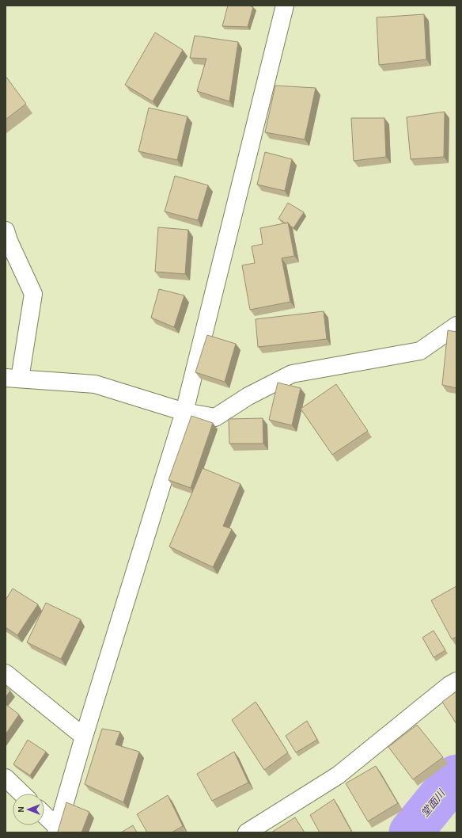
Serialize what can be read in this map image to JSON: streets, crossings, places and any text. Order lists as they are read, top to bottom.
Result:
{
  "water": ["堂面川"],
  "north": "left"
}
